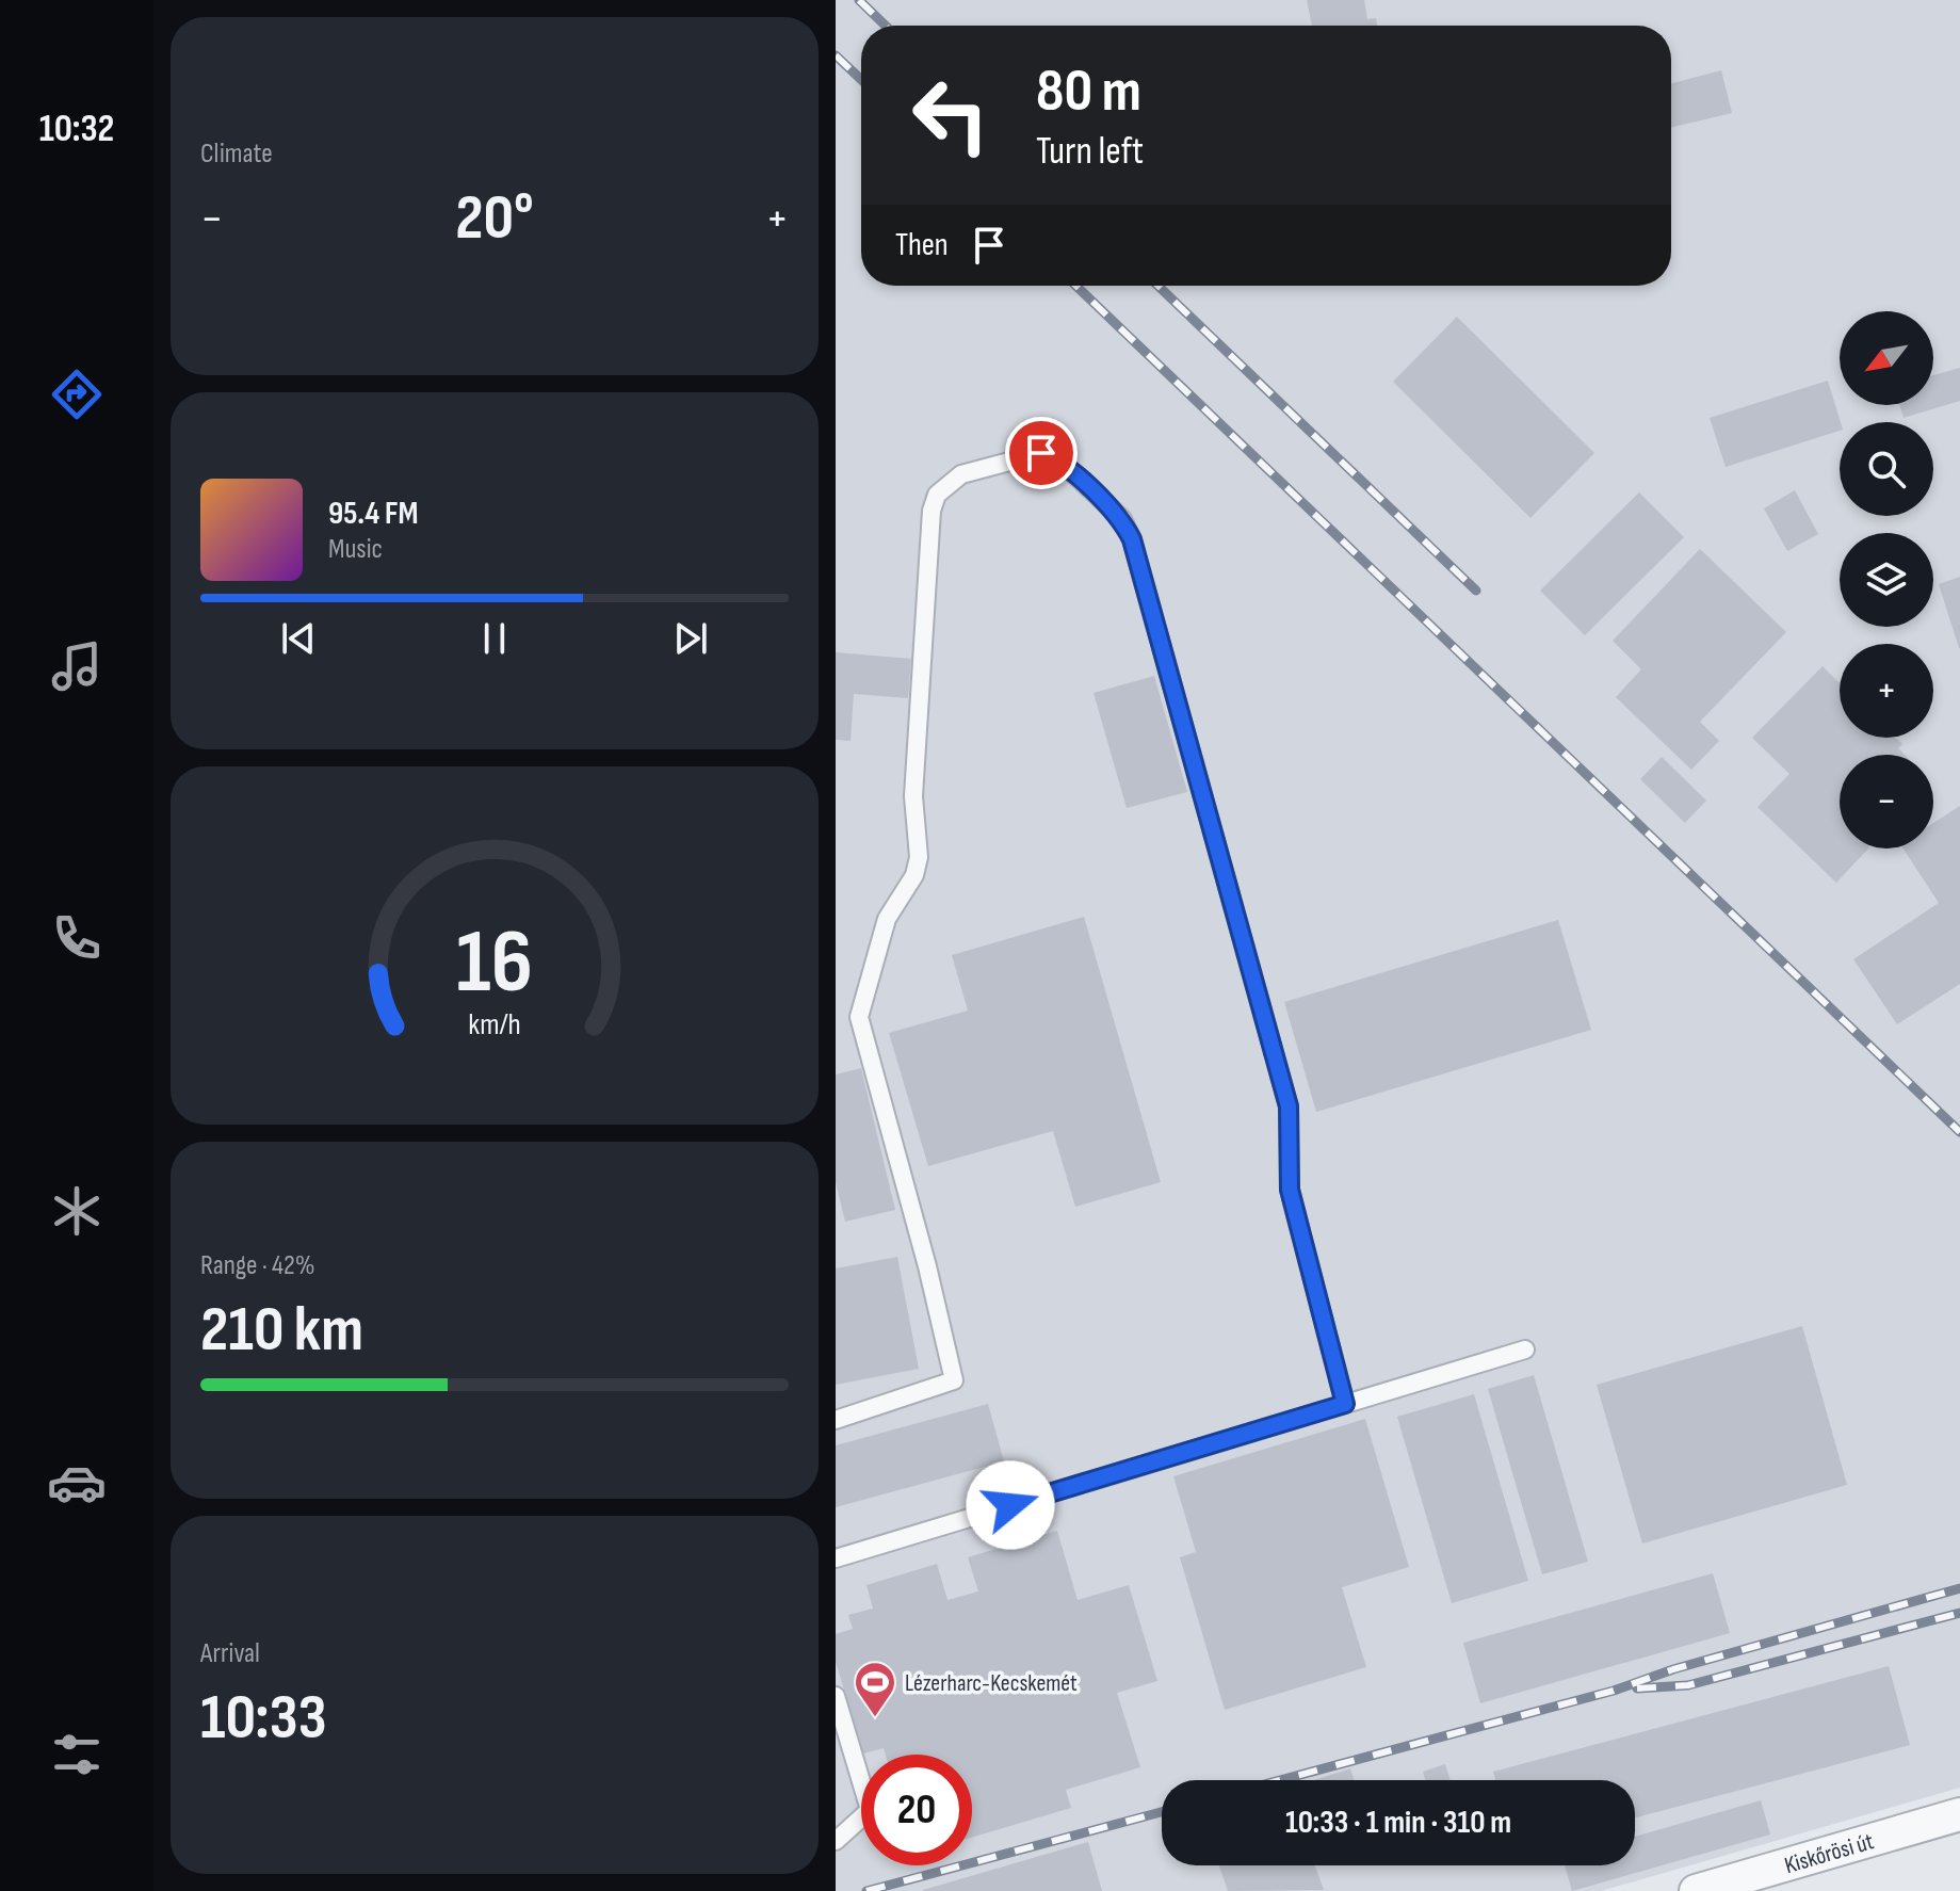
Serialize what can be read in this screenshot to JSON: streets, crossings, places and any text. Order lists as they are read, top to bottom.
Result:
{
  "streets": {
    "street": ["Kiskőrösi út"]
  },
  "places": {
    "sports": ["Lézerharc-Kecskemét"]
  },
  "north": "bottom left",
  "page": {
    "tabs": "10:32",
    "tile": [
      "Climate",
      ["Range · 42%", "210 km"],
      ["Arrival", "10:33"]
    ],
    "turn": ["80 m", "Turn left"],
    "heat": ["−", "20°", "+"],
    "then": "Then",
    "map_buttons": ["+", "−"],
    "song": ["95.4 FM", "Music"],
    "limit": "20",
    "trip": "10:33 · 1 min · 310 m",
    "gauge": ["16", "km/h"]
  }
}
